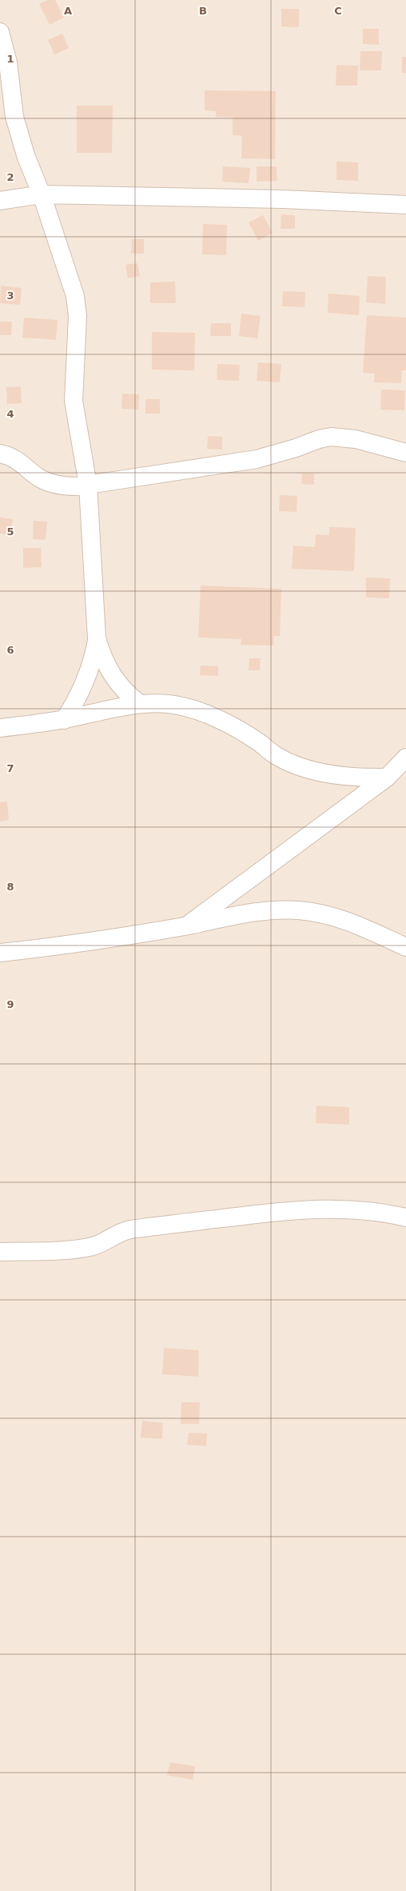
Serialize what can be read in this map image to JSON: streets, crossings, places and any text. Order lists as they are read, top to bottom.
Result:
{
  "grid": {
    "columns": ["A", "B", "C"],
    "rows": [
      "1",
      "2",
      "3",
      "4",
      "5",
      "6",
      "7",
      "8",
      "9"
    ]
  }
}
